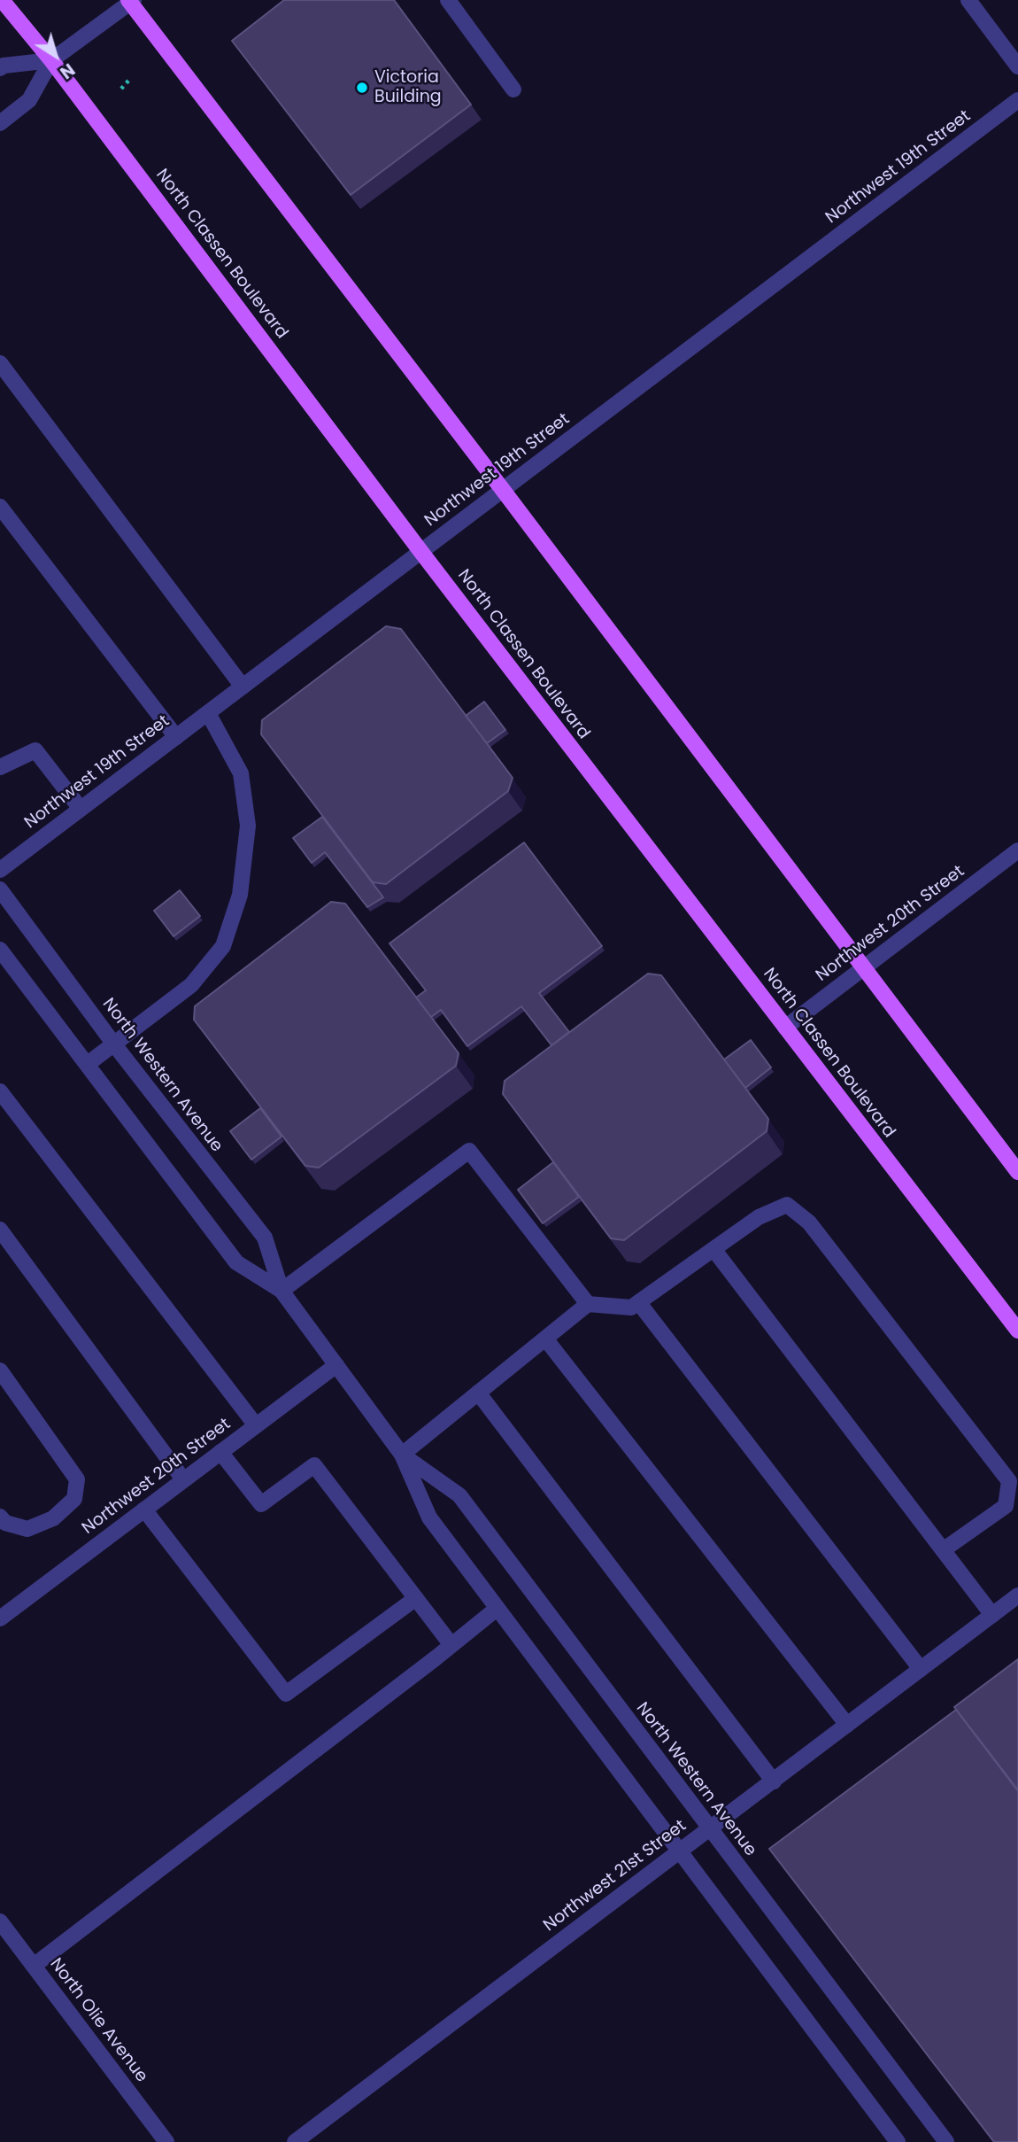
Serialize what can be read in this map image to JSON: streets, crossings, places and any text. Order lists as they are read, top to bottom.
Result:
{
  "streets": {
    "main road": ["North Classen Boulevard"],
    "street": [
      "Northwest 19th Street",
      "Northwest 20th Street",
      "North Western Avenue",
      "Northwest 21st Street",
      "North Olie Avenue"
    ]
  },
  "crossings": [
    ["Northwest 19th Street", "North Classen Boulevard"],
    ["North Classen Boulevard", "Northwest 20th Street"],
    ["Northwest 20th Street", "North Western Avenue"],
    ["North Western Avenue", "Northwest 21st Street"]
  ],
  "places": ["Victoria Building"],
  "north": "bottom right"
}
